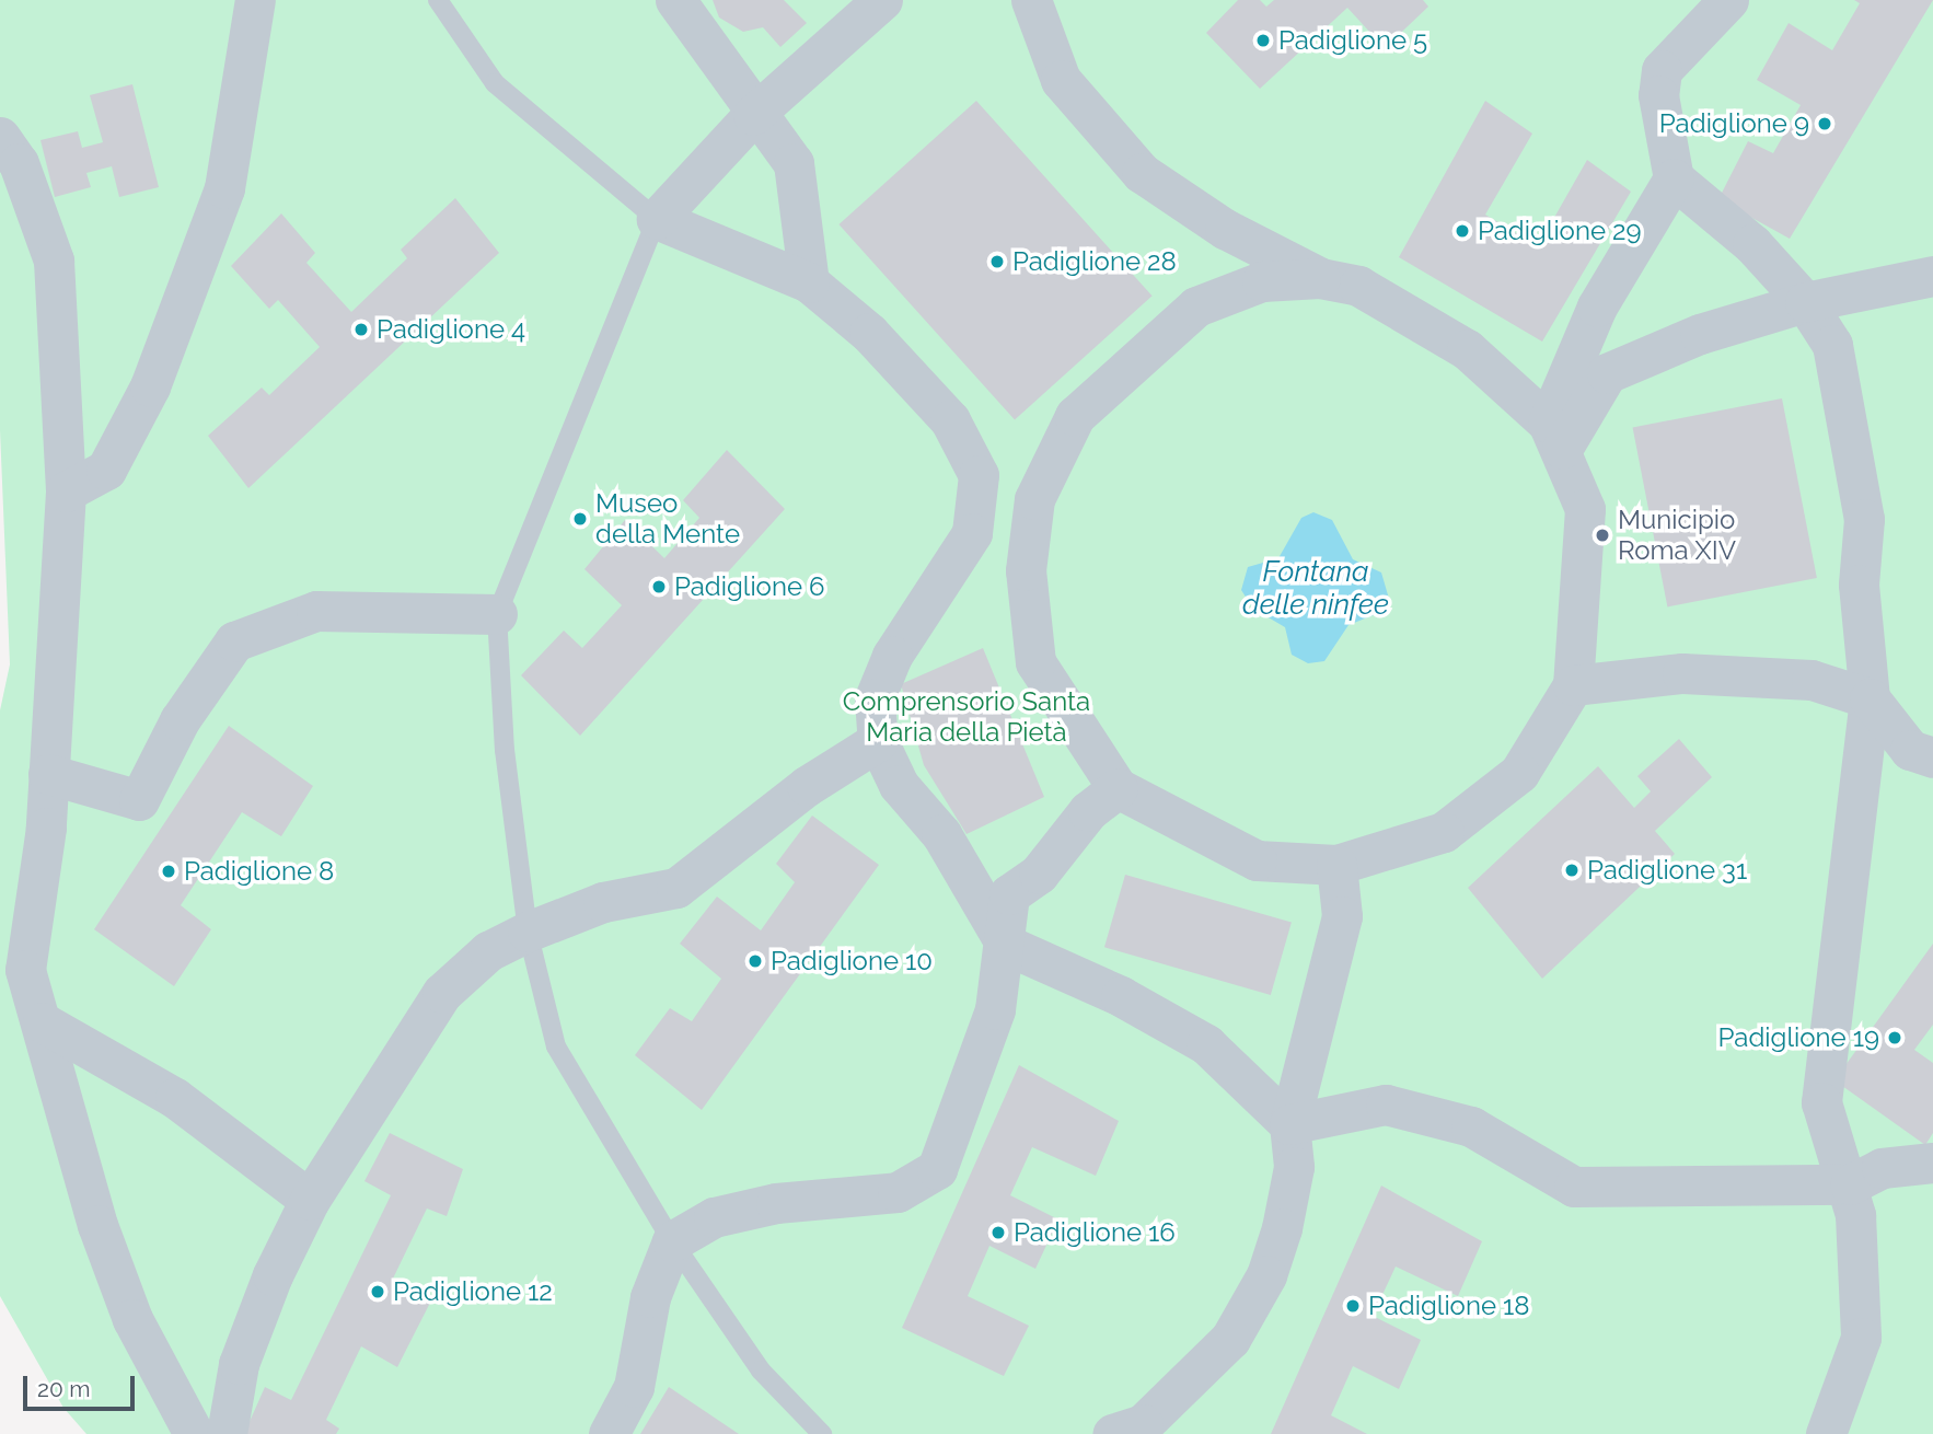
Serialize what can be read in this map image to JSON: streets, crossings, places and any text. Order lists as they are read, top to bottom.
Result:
{
  "water": ["Fontana delle ninfee"],
  "parks": ["Comprensorio Santa Maria della Pietà"],
  "places": [
    "Padiglione 5",
    "Padiglione 9",
    "Padiglione 29",
    "Padiglione 28",
    "Padiglione 4",
    "Museo della Mente",
    "Municipio Roma XIV",
    "Padiglione 6",
    "Padiglione 31",
    "Padiglione 8",
    "Padiglione 10",
    "Padiglione 19",
    "Padiglione 16",
    "Padiglione 12",
    "Padiglione 18"
  ],
  "scale_bar": "20 m"
}
